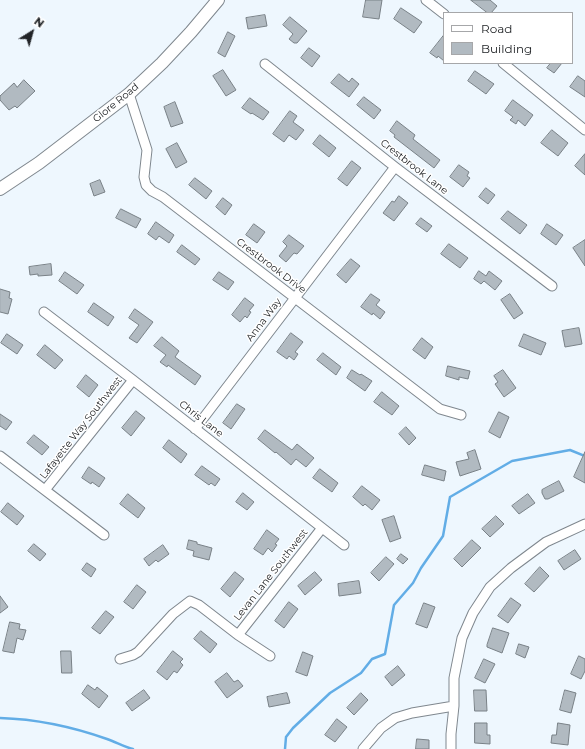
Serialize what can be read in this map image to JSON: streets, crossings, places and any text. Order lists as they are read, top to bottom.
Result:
{
  "streets": {
    "street": [
      "Glore Road",
      "Crestbrook Lane",
      "Crestbrook Drive",
      "Anna Way",
      "Chris Lane",
      "Lafayette Way Southwest",
      "Levan Lane Southwest"
    ]
  },
  "crossings": [
    ["Glore Road", "Crestbrook Drive"],
    ["Crestbrook Lane", "Anna Way"],
    ["Crestbrook Drive", "Anna Way"],
    ["Anna Way", "Chris Lane"],
    ["Chris Lane", "Lafayette Way Southwest"],
    ["Chris Lane", "Levan Lane Southwest"]
  ],
  "legend": ["Road", "Building"],
  "north": "top right"
}
